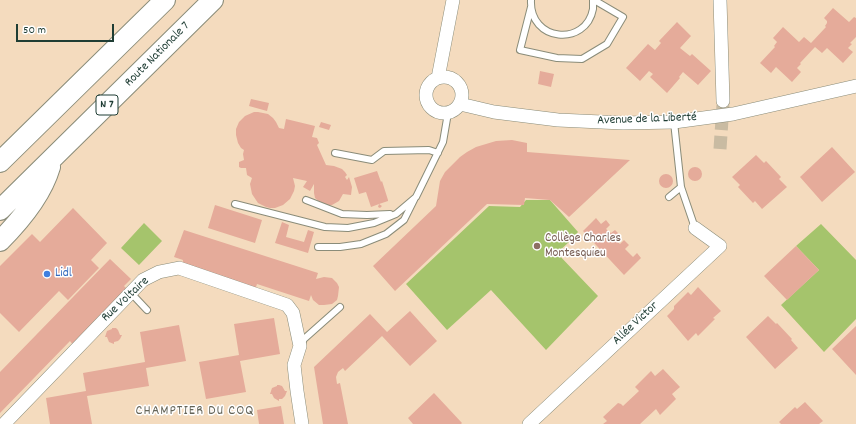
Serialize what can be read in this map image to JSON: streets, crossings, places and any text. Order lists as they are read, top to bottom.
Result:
{
  "streets": {
    "main road": ["Route Nationale 7", "N 7"],
    "street": ["Avenue de la Liberté", "Rue Voltaire", "Allée Victor"]
  },
  "districts": ["CHAMPTIER DU COQ"],
  "places": ["Collège Charles Montesquieu", "Lidl"],
  "scale_bar": "50 m"
}
